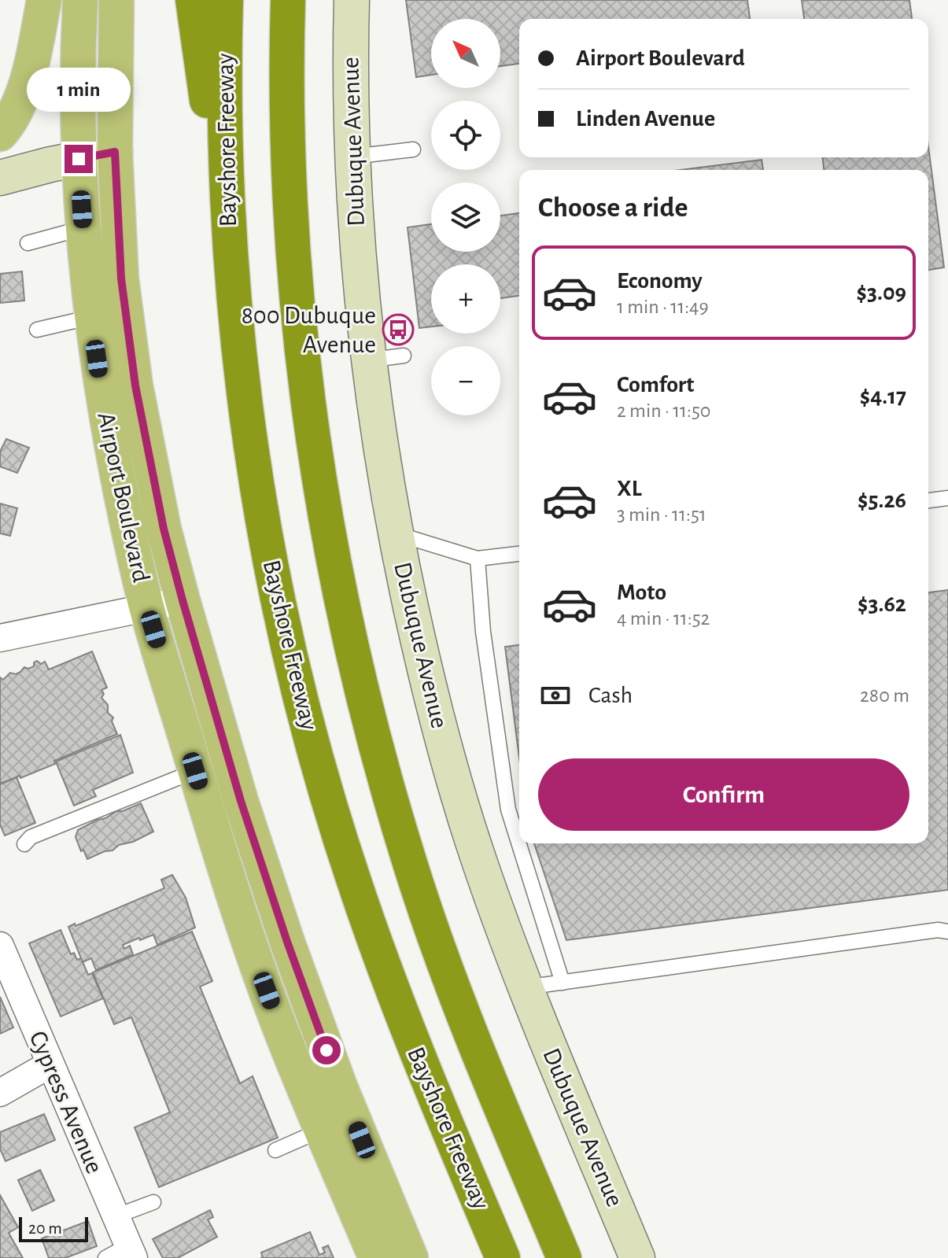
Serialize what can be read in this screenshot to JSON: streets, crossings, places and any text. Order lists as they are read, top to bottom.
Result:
{
  "streets": {
    "highway": ["Bayshore Freeway"],
    "main road": ["Airport Boulevard"],
    "street": ["Dubuque Avenue", "Cypress Avenue"]
  },
  "places": {
    "bus stop": ["800 Dubuque Avenue"]
  },
  "scale_bar": "20 m",
  "north": "top left",
  "page": {
    "map_buttons": ["+", "−"],
    "banner": ["Airport Boulevard", "Linden Avenue"],
    "bubble": "1 min",
    "heading": "Choose a ride",
    "list": [
      {
        "name": "Economy",
        "note": "1 min · 11:49",
        "value": "$3.09"
      },
      {
        "name": "Comfort",
        "note": "2 min · 11:50",
        "value": "$4.17"
      },
      {
        "name": "XL",
        "note": "3 min · 11:51",
        "value": "$5.26"
      },
      {
        "name": "Moto",
        "note": "4 min · 11:52",
        "value": "$3.62"
      }
    ],
    "pay": ["Cash", "280 m"],
    "buttons": "Confirm",
    "scale": "20 m"
  }
}
